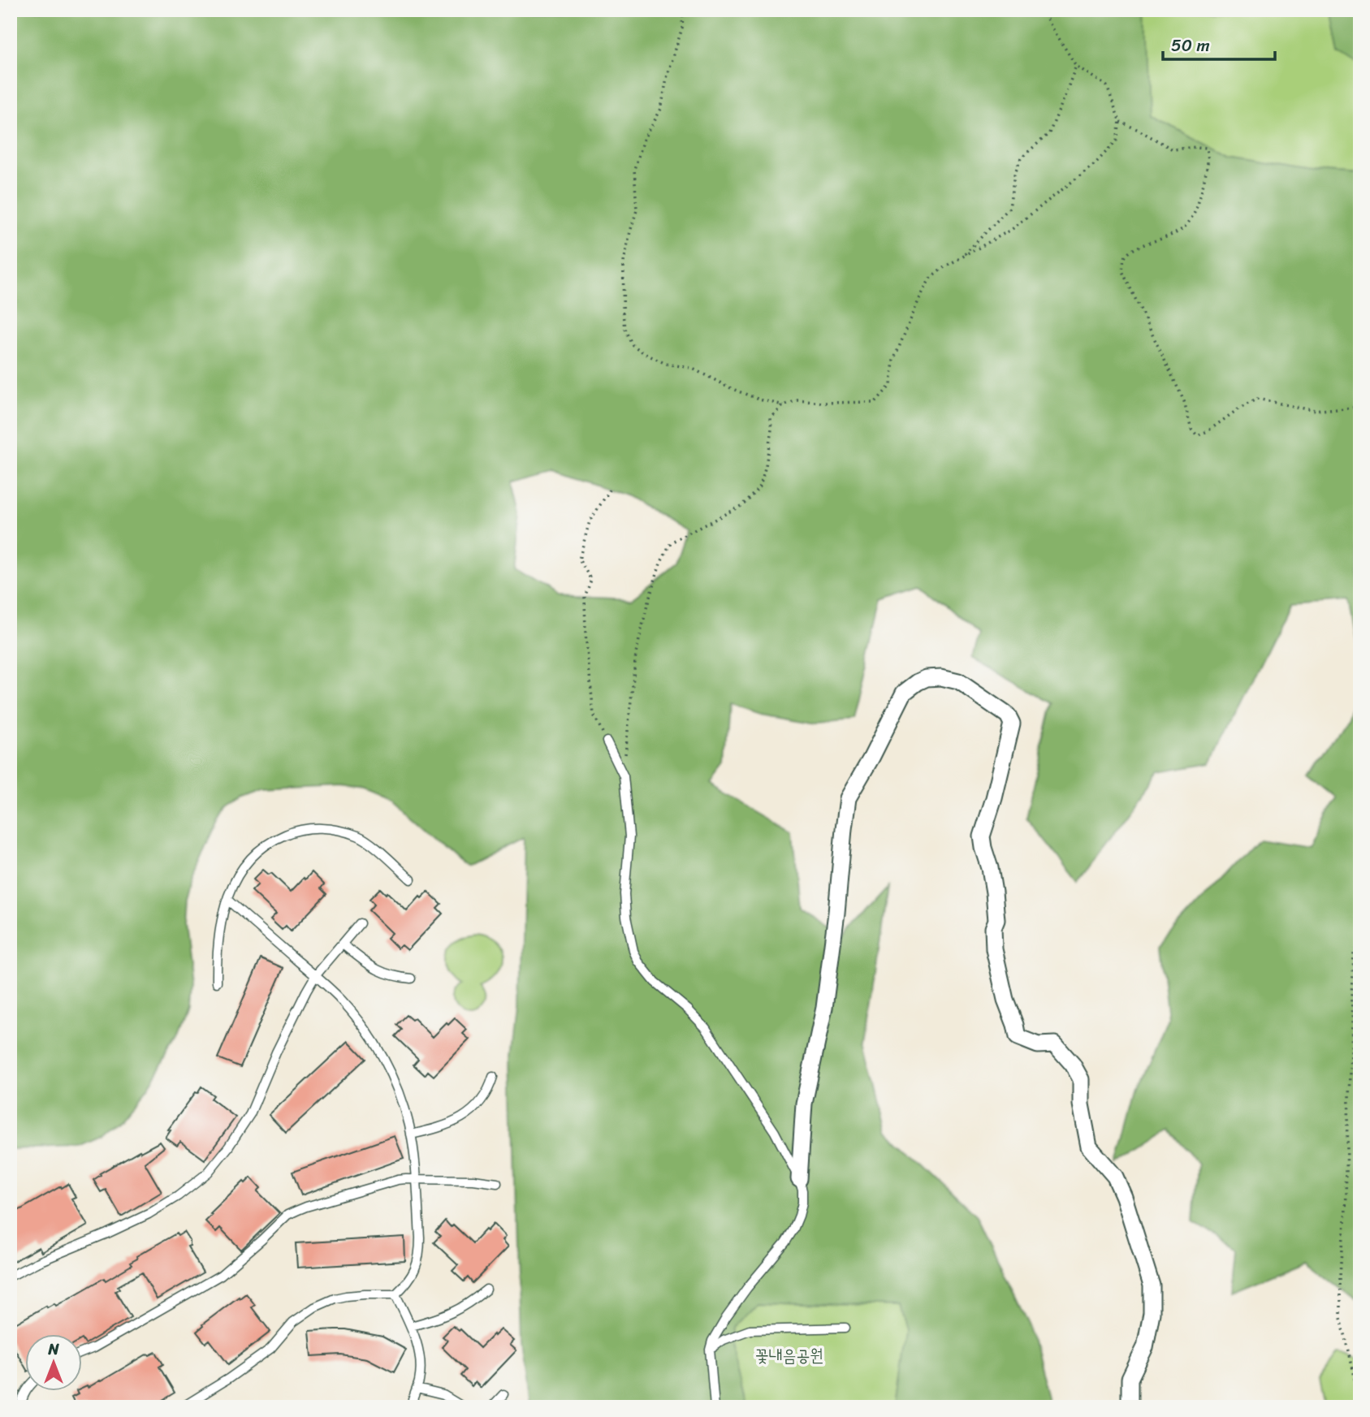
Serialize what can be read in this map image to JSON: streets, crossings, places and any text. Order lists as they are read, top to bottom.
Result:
{
  "parks": ["꽃내음공원"],
  "scale_bar": "50 m",
  "north": "top"
}
